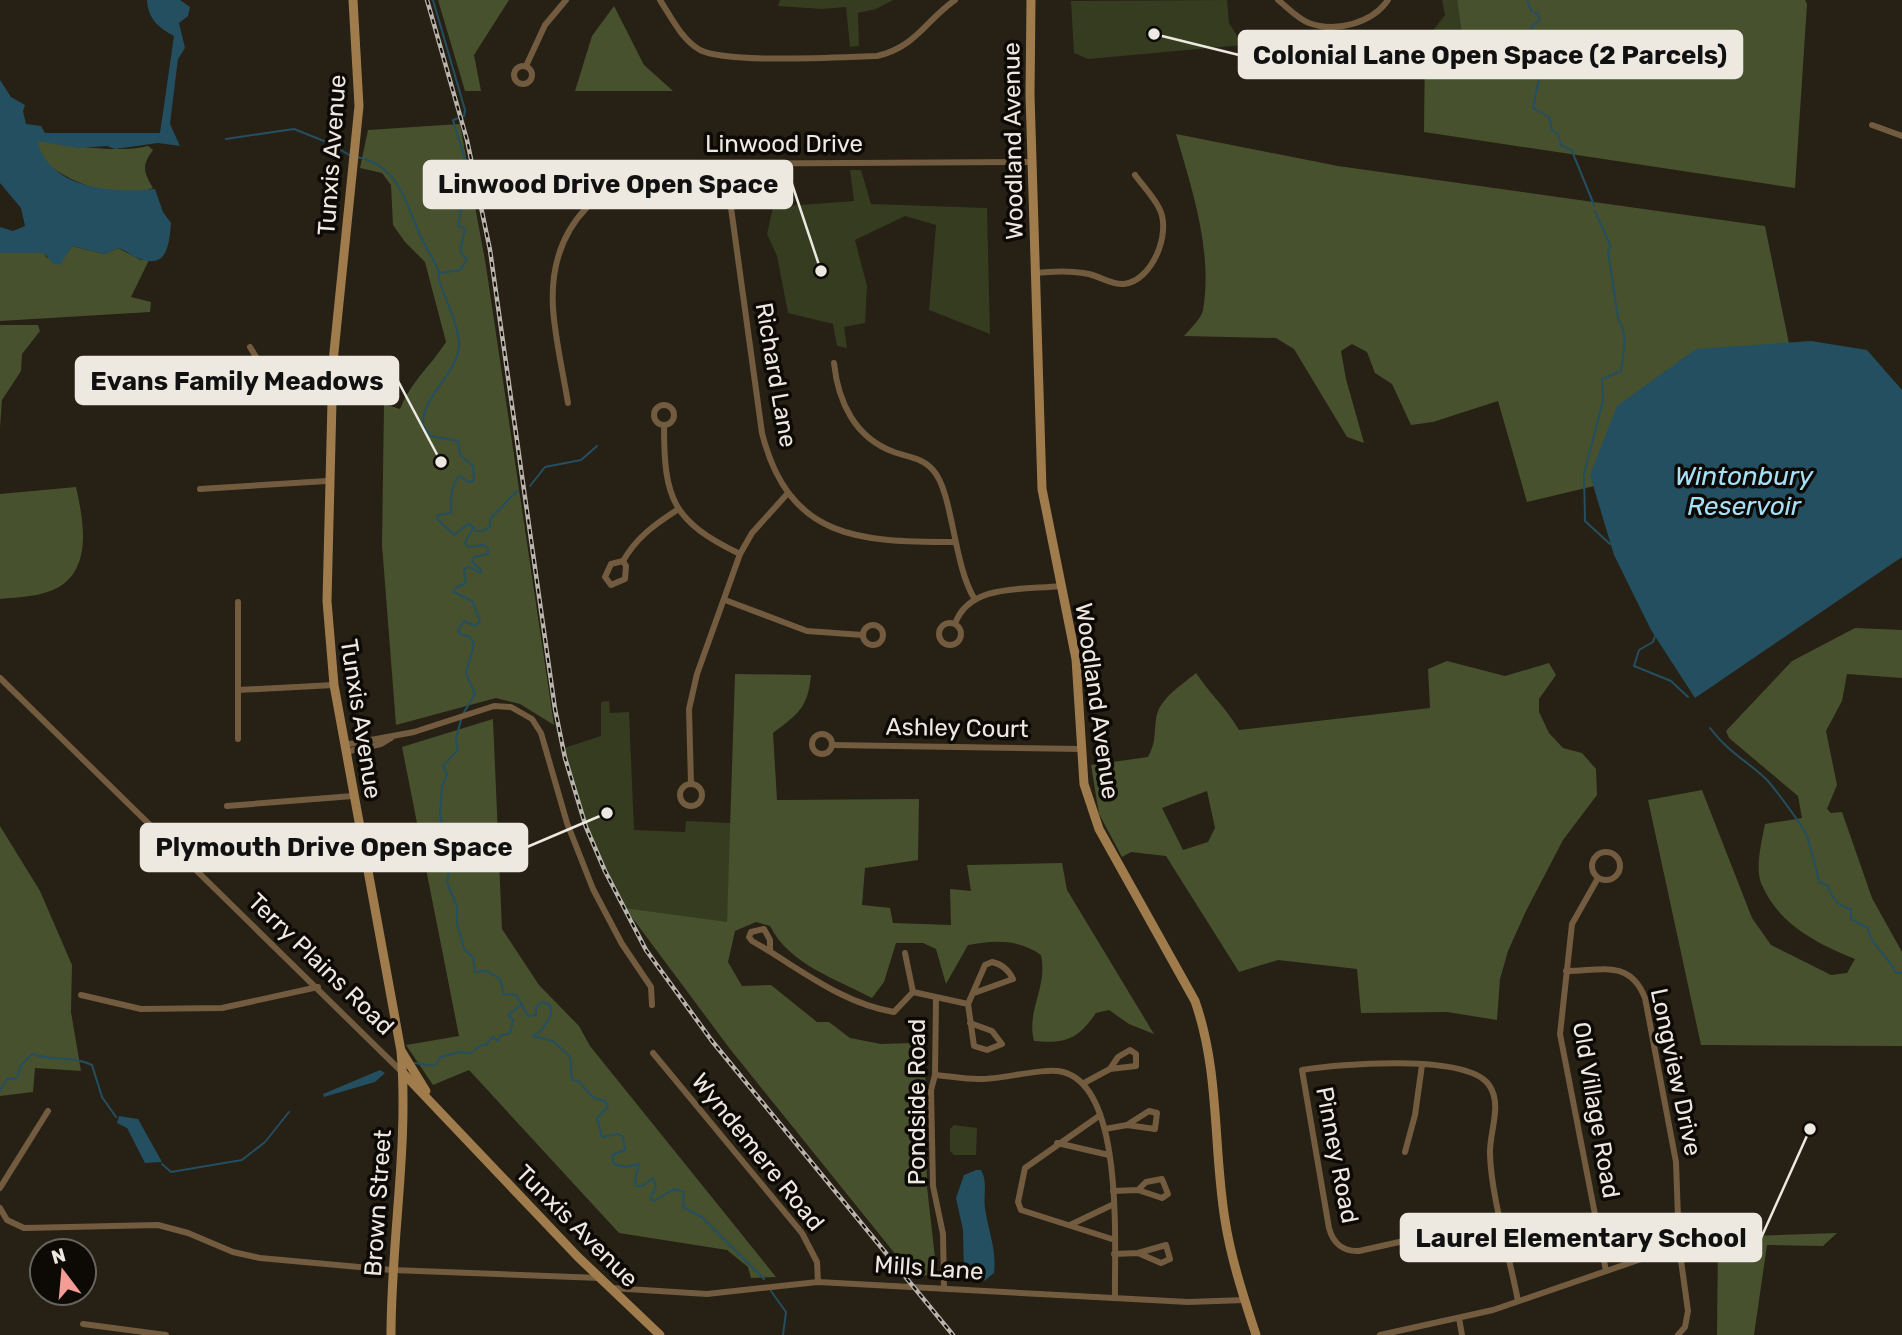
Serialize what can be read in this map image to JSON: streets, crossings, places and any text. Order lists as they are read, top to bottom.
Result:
{
  "streets": {
    "street": [
      "Woodland Avenue",
      "Linwood Drive",
      "Tunxis Avenue",
      "Richard Lane",
      "Ashley Court",
      "Terry Plains Road",
      "Longview Drive",
      "Pondside Road",
      "Old Village Road",
      "Wyndemere Road",
      "Pinney Road",
      "Brown Street",
      "Mills Lane"
    ]
  },
  "crossings": [
    ["Woodland Avenue", "Linwood Drive"],
    ["Woodland Avenue", "Ashley Court"],
    ["Woodland Avenue", "Mills Lane"],
    ["Linwood Drive", "Richard Lane"],
    ["Tunxis Avenue", "Terry Plains Road"],
    ["Tunxis Avenue", "Brown Street"],
    ["Tunxis Avenue", "Mills Lane"],
    ["Terry Plains Road", "Brown Street"],
    ["Longview Drive", "Old Village Road"],
    ["Pondside Road", "Mills Lane"],
    ["Wyndemere Road", "Mills Lane"]
  ],
  "water": ["Wintonbury Reservoir"],
  "places": [
    "Colonial Lane Open Space (2 Parcels)",
    "Linwood Drive Open Space",
    "Evans Family Meadows",
    "Plymouth Drive Open Space",
    "Laurel Elementary School"
  ],
  "north": "top"
}
